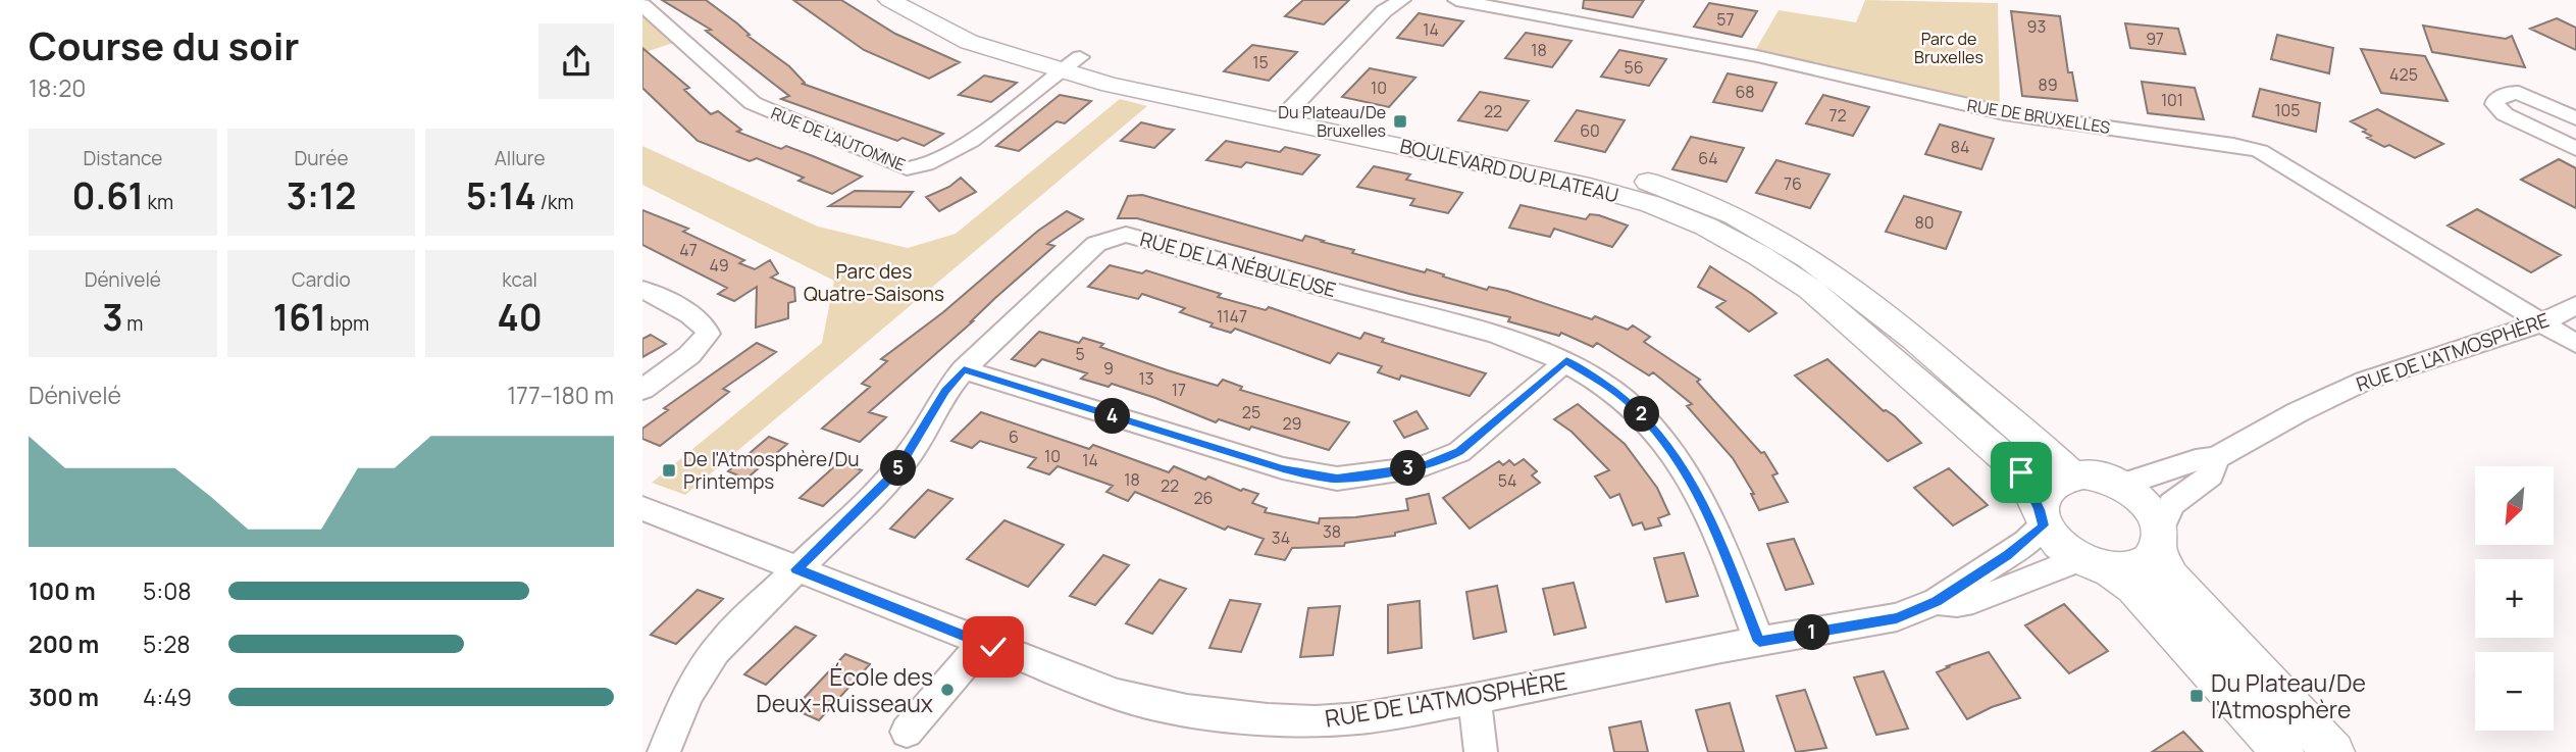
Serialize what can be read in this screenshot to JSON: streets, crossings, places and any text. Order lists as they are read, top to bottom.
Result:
{
  "streets": {
    "main road": ["BOULEVARD DU PLATEAU"],
    "street": [
      "RUE DE BRUXELLES",
      "RUE DE L'AUTOMNE",
      "RUE DE LA NÉBULEUSE",
      "RUE DE L'ATMOSPHÈRE"
    ]
  },
  "crossings": [
    ["RUE DE BRUXELLES", "RUE DE L'ATMOSPHÈRE"],
    ["RUE DE L'AUTOMNE", "BOULEVARD DU PLATEAU"],
    ["BOULEVARD DU PLATEAU", "RUE DE L'ATMOSPHÈRE"],
    ["RUE DE LA NÉBULEUSE", "RUE DE L'ATMOSPHÈRE"]
  ],
  "parks": ["Parc de Bruxelles", "Parc des Quatre-Saisons"],
  "places": {
    "transit": ["Du Plateau/De Bruxelles", "De l'Atmosphère/Du Printemps", "Du Plateau/De l'Atmosphère"],
    "other": ["École des Deux-Ruisseaux"]
  },
  "house_numbers": [
    "57",
    "93",
    "14",
    "97",
    "18",
    "15",
    "56",
    "425",
    "89",
    "10",
    "68",
    "101",
    "105",
    "22",
    "72",
    "60",
    "84",
    "64",
    "76",
    "80",
    "47",
    "49",
    "1147",
    "5",
    "9",
    "13",
    "17",
    "25",
    "29",
    "6",
    "10",
    "14",
    "18",
    "54",
    "22",
    "26",
    "38",
    "34"
  ],
  "north": "bottom left",
  "page": {
    "heading": ["Course du soir", "18:20"],
    "stats": [
      ["Distance", "0.61 km"],
      ["Durée", "3:12"],
      ["Allure", "5:14 /km"],
      ["Dénivelé", "3 m"],
      ["Cardio", "161 bpm"],
      ["kcal", "40"]
    ],
    "chart": ["Dénivelé", "177–180 m"],
    "pins": [
      "2",
      "4",
      "3",
      "5",
      "1"
    ],
    "map_buttons": ["+", "−"],
    "list": [
      {
        "name": "100 m",
        "note": "5:08"
      },
      {
        "name": "200 m",
        "note": "5:28"
      },
      {
        "name": "300 m",
        "note": "4:49"
      }
    ]
  }
}
